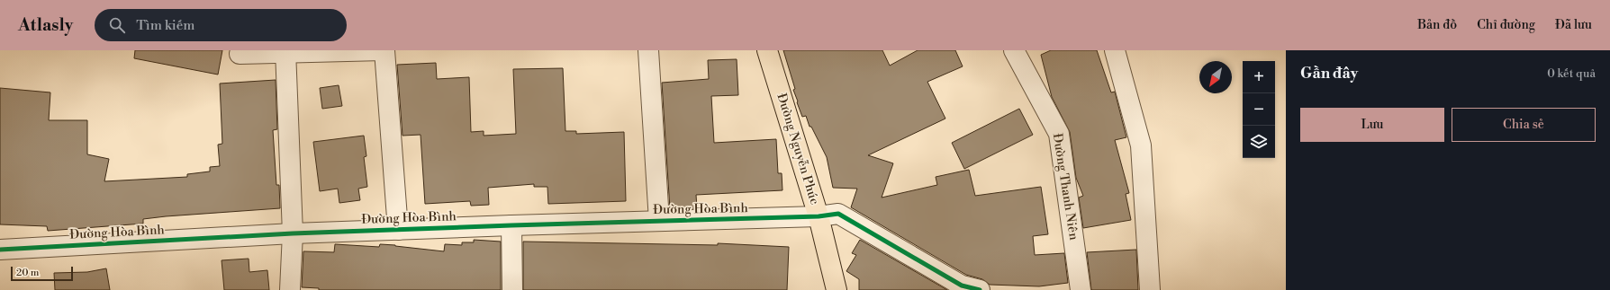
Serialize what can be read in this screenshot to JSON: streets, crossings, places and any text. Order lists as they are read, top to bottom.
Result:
{
  "streets": {
    "main road": ["Đường Nguyễn Phúc"],
    "street": ["Đường Thanh Niên", "Đường Hòa Bình"]
  },
  "crossings": [
    ["Đường Nguyễn Phúc", "Đường Hòa Bình"]
  ],
  "scale_bar": "20 m",
  "north": "bottom left",
  "page": {
    "header": "Atlasly",
    "search": "Tìm kiếm",
    "nav": ["Bản đồ", "Chỉ đường", "Đã lưu"],
    "heading": ["Gần đây", "0 kết quả"],
    "map_buttons": ["+", "−"],
    "buttons": ["Lưu", "Chia sẻ"],
    "scale": "20 m"
  }
}
